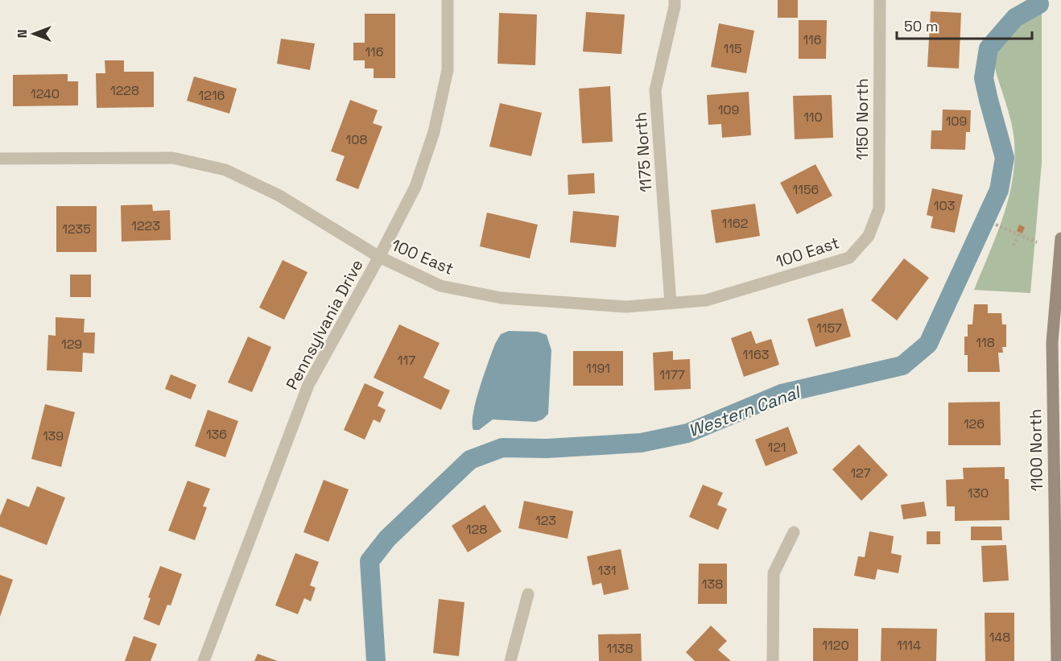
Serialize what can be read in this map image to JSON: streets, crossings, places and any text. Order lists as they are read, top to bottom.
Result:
{
  "streets": {
    "street": [
      "1150 North",
      "1175 North",
      "100 East",
      "Pennsylvania Drive",
      "1100 North"
    ]
  },
  "crossings": [
    ["1150 North", "100 East"],
    ["1175 North", "100 East"],
    ["100 East", "Pennsylvania Drive"]
  ],
  "water": ["Western Canal"],
  "house_numbers": [
    "116",
    "115",
    "116",
    "1228",
    "1240",
    "1216",
    "109",
    "110",
    "109",
    "108",
    "1156",
    "103",
    "1162",
    "1223",
    "1235",
    "1157",
    "118",
    "129",
    "1163",
    "117",
    "1191",
    "1177",
    "126",
    "136",
    "139",
    "121",
    "127",
    "130",
    "123",
    "128",
    "131",
    "138",
    "148",
    "1120",
    "1114",
    "1138"
  ],
  "scale_bar": "50 m",
  "north": "left"
}
